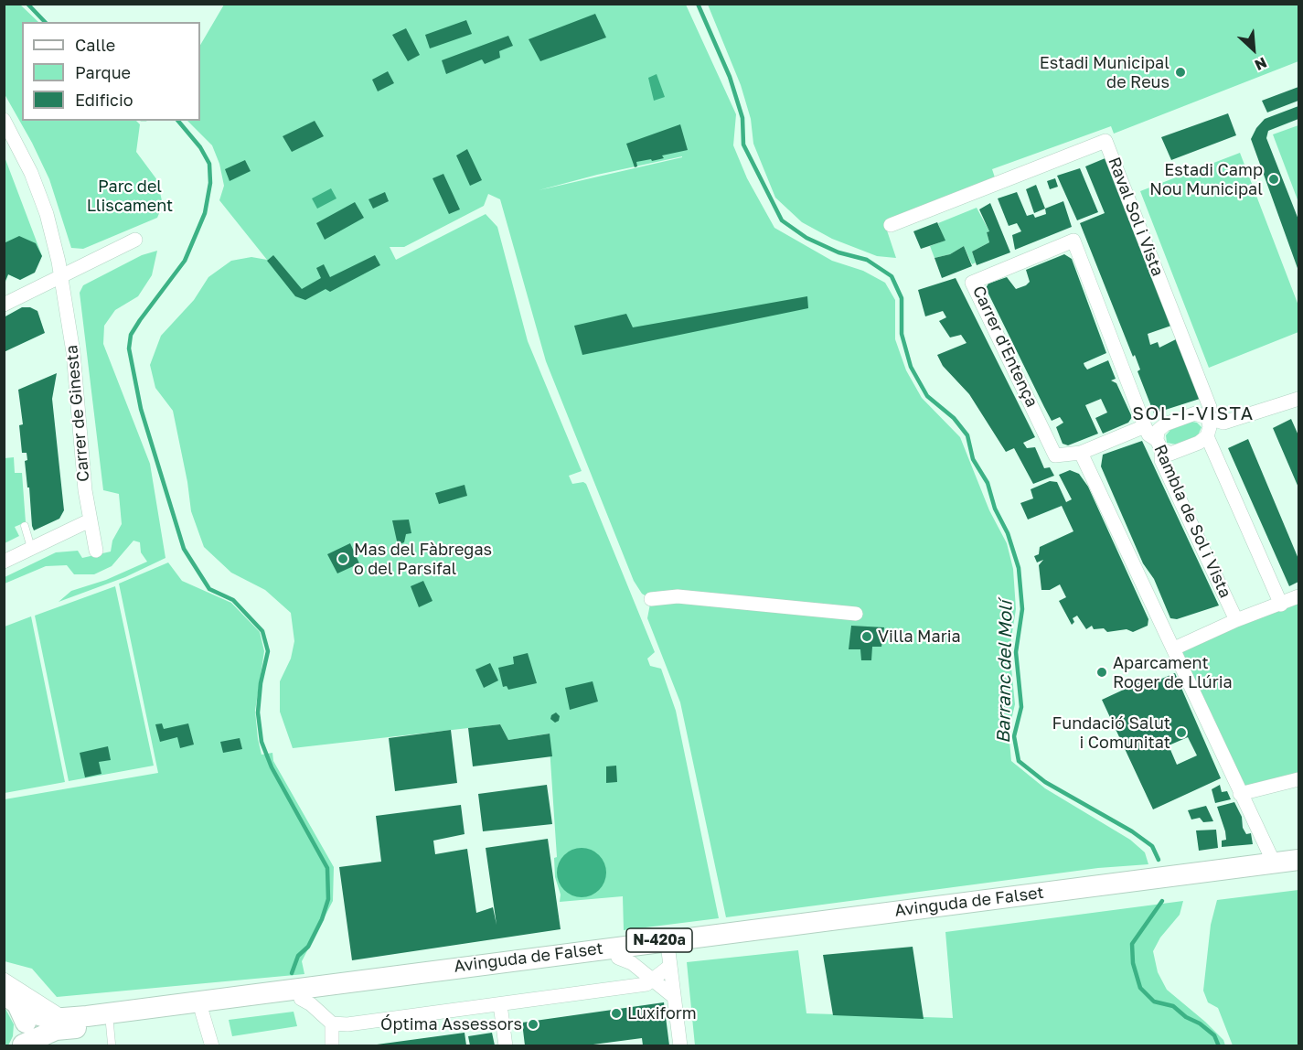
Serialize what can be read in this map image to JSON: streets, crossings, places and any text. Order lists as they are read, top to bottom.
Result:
{
  "streets": {
    "main road": ["Avinguda de Falset", "N-420a"],
    "street": [
      "Raval Sol i Vista",
      "Carrer d'Entença",
      "Carrer de Ginesta",
      "Rambla de Sol i Vista"
    ]
  },
  "crossings": [
    ["Carrer d'Entença", "Rambla de Sol i Vista"],
    ["Avinguda de Falset", "N-420a"]
  ],
  "districts": ["SOL-I-VISTA"],
  "water": ["Barranc del Molí"],
  "parks": ["Parc del Lliscament"],
  "places": [
    "Estadi Municipal de Reus",
    "Estadi Camp Nou Municipal",
    "Mas del Fàbregas o del Parsifal",
    "Villa Maria",
    "Aparcament Roger de Llúria",
    "Fundació Salut i Comunitat",
    "Luxiform",
    "Óptima Assessors"
  ],
  "legend": ["Calle", "Parque", "Edificio"],
  "north": "bottom right"
}
